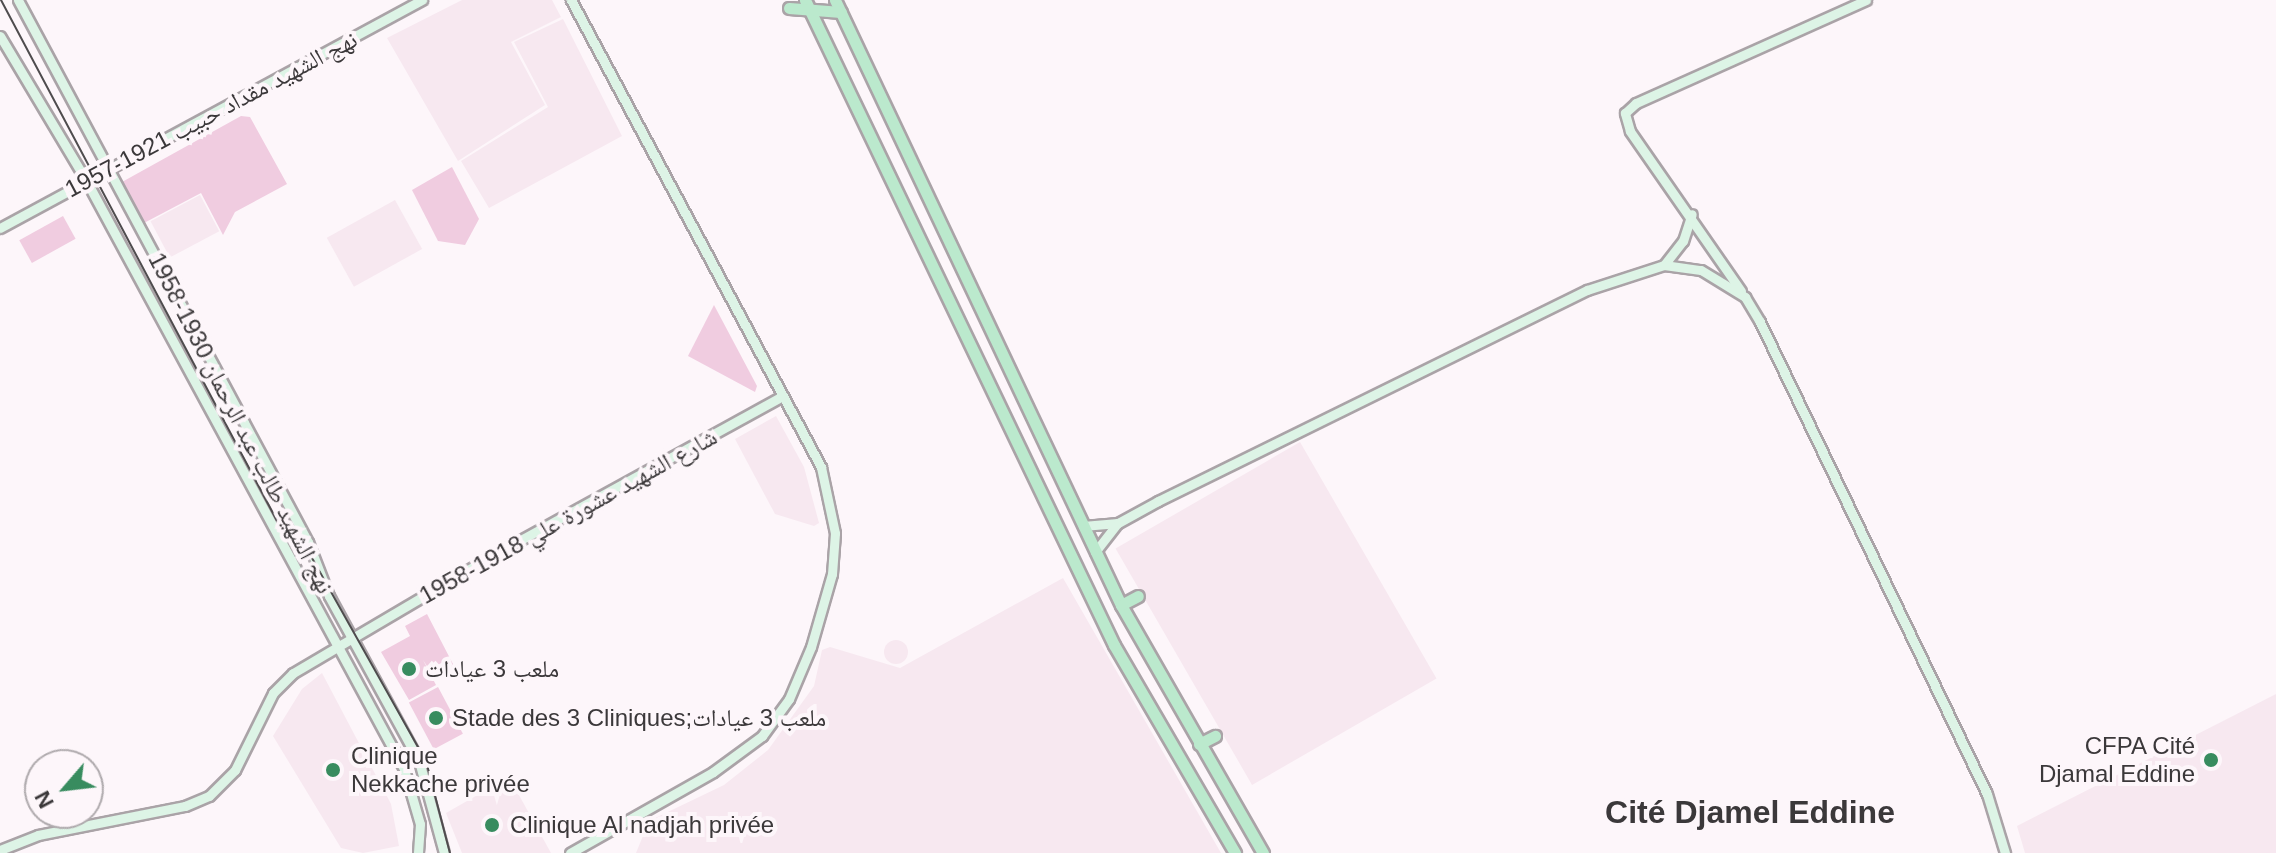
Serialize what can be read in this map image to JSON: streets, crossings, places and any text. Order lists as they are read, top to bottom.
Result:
{
  "streets": {
    "street": ["نهج الشهيد مقداد حبيب 1921-1957", "نهج الشهيد طالب عبد الرحمان 1930-1958", "شارع الشهيد عشورة علي 1918-1958"]
  },
  "crossings": [
    ["نهج الشهيد مقداد حبيب 1921-1957", "نهج الشهيد طالب عبد الرحمان 1930-1958"],
    ["نهج الشهيد طالب عبد الرحمان 1930-1958", "شارع الشهيد عشورة علي 1918-1958"]
  ],
  "districts": ["Cité Djamel Eddine"],
  "places": [
    "ملعب 3 عيادات",
    "Stade des 3 Cliniques;ملعب 3 عيادات",
    "CFPA Cité Djamal Eddine",
    "Clinique Nekkache privée",
    "Clinique Al nadjah privée"
  ],
  "north": "bottom left"
}
